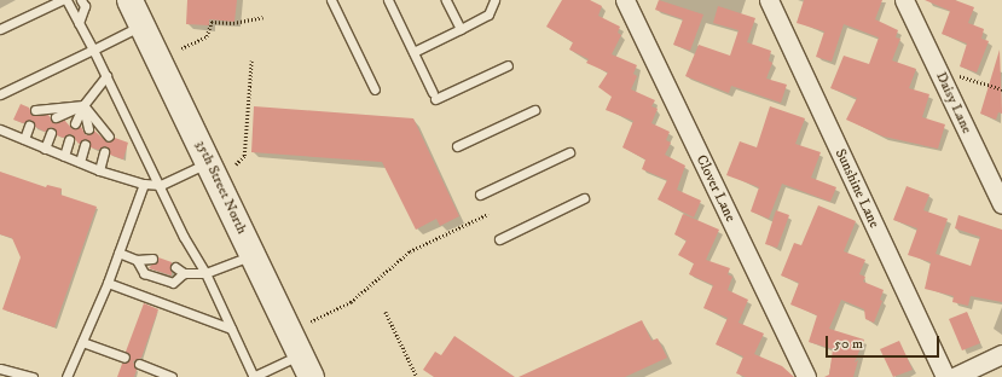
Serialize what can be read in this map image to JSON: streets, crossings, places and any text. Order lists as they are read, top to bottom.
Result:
{
  "streets": {
    "street": [
      "Daisy Lane",
      "35th Street North",
      "Clover Lane",
      "Sunshine Lane"
    ]
  },
  "scale_bar": "50 m"
}
